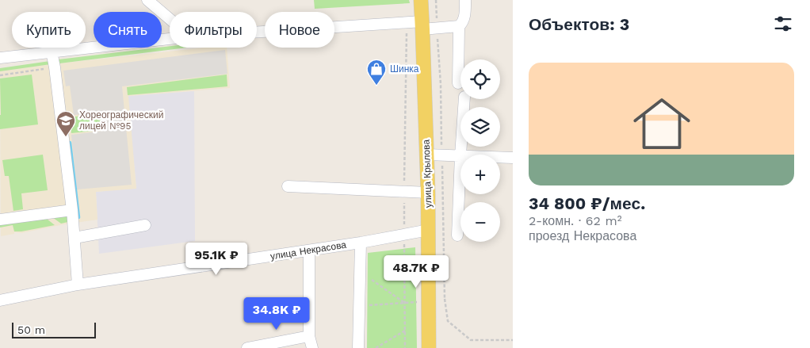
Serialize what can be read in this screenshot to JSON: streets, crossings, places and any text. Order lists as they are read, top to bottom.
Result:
{
  "streets": {
    "main road": ["улица Крылова"],
    "street": ["улица Некрасова"]
  },
  "crossings": [
    ["улица Крылова", "улица Некрасова"]
  ],
  "places": {
    "shop": ["Шинка"],
    "school or university": ["Хореографический лицей №95"]
  },
  "scale_bar": "50 m",
  "page": {
    "heading": "Объектов: 3",
    "chip": [
      "Купить",
      "Снять",
      "Фильтры",
      "Новое"
    ],
    "list": [
      {
        "name": "34 800 ₽/мес.",
        "note": "2-комн. · 62 m² · проезд Некрасова"
      }
    ],
    "map_buttons": ["+", "−"],
    "price": ["95.1K ₽", "48.7K ₽", "34.8K ₽"],
    "scale": "50 m"
  }
}
